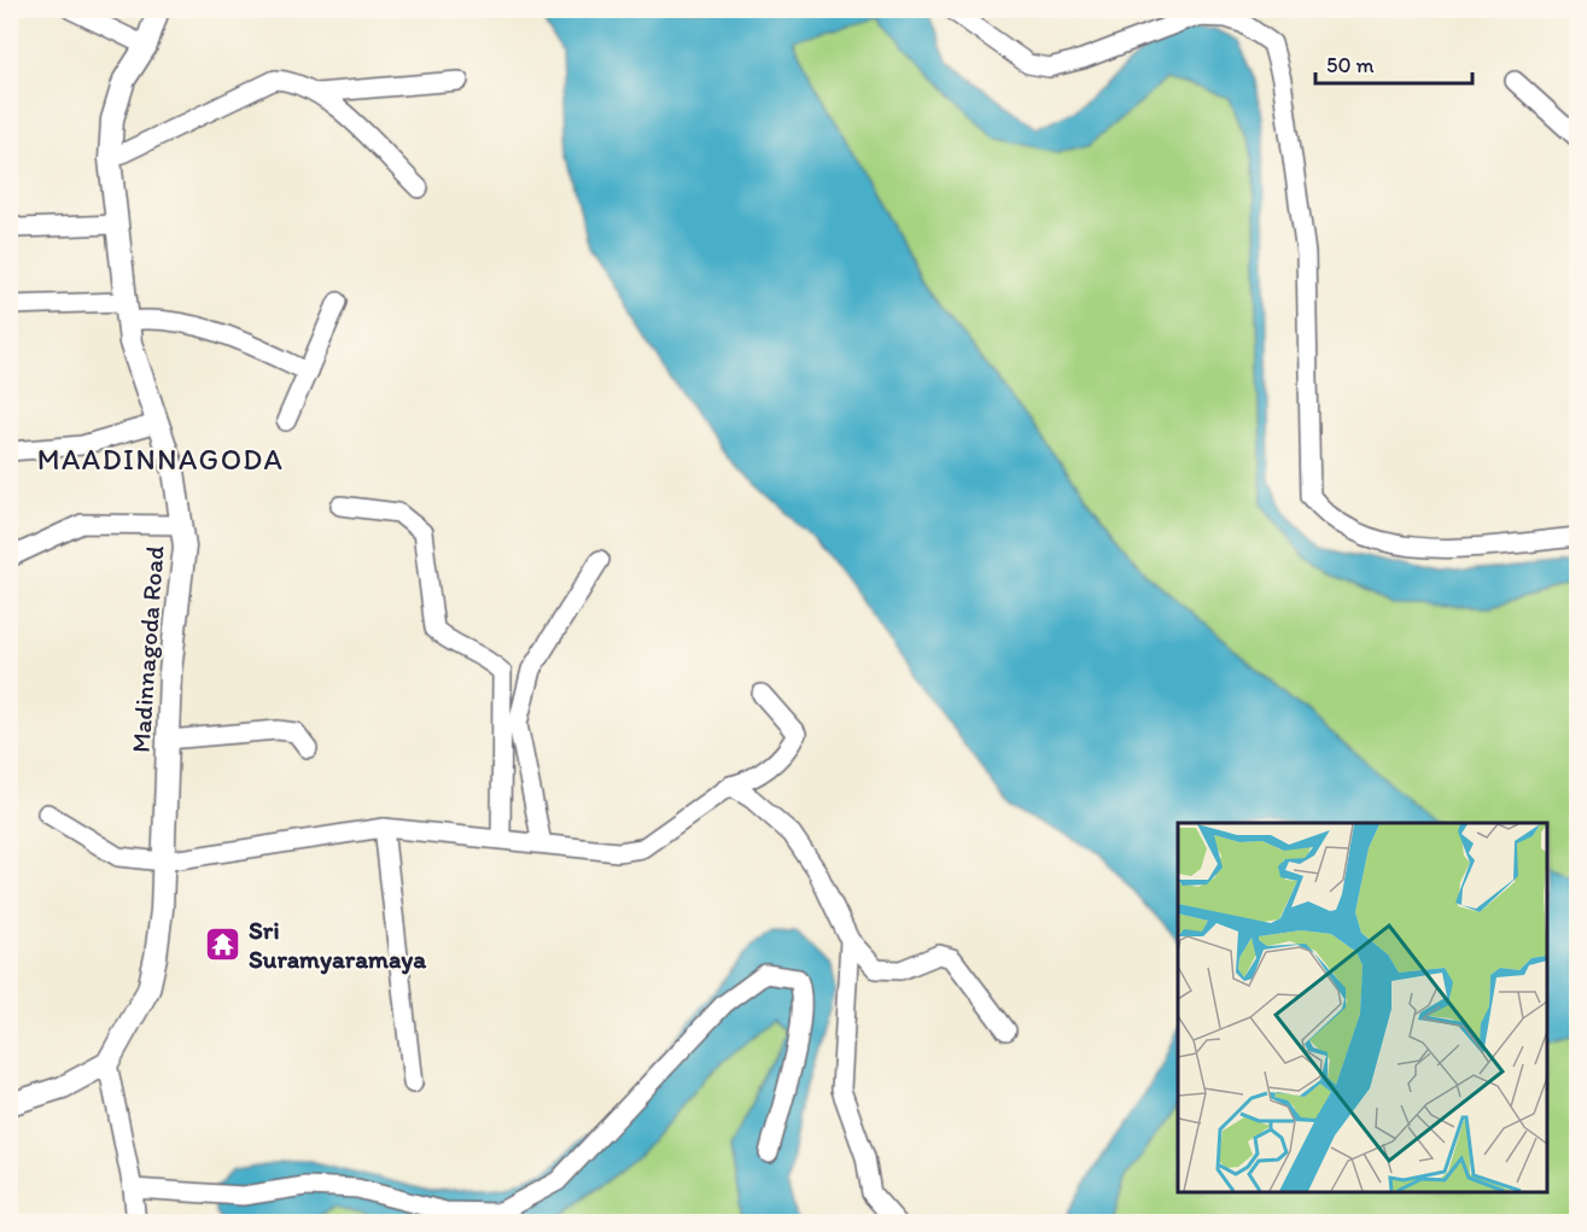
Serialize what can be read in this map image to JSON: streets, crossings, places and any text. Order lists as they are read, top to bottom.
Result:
{
  "streets": {
    "street": ["Madinnagoda Road"]
  },
  "districts": ["MAADINNAGODA"],
  "places": {
    "temple": ["Sri Suramyaramaya"]
  },
  "scale_bar": "50 m"
}
